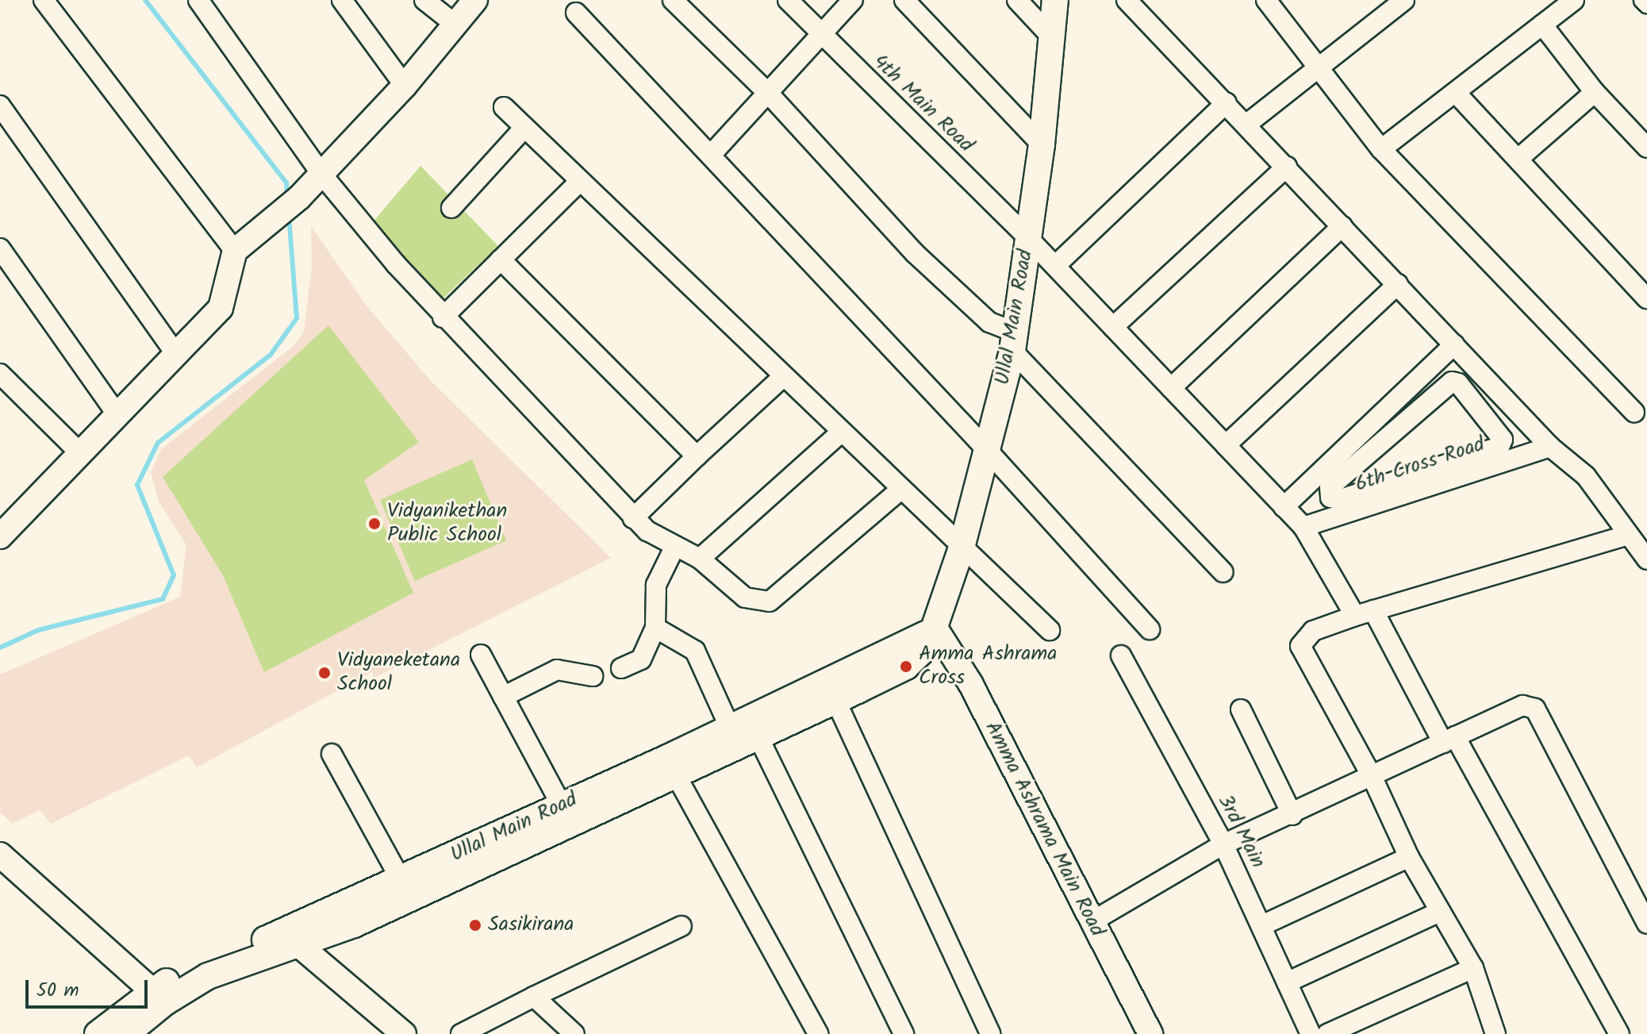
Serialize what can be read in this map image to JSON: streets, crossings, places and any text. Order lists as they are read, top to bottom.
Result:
{
  "streets": {
    "main road": ["Ullal Main Road"],
    "street": [
      "4th Main Road",
      "6th Cross Road",
      "Amma Ashrama Main Road",
      "3rd Main"
    ]
  },
  "crossings": [
    ["4th Main Road", "Ullal Main Road"],
    ["4th Main Road", "6th Cross Road"],
    ["Ullal Main Road", "Amma Ashrama Main Road"]
  ],
  "places": [
    "Vidyanikethan Public School",
    "Amma Ashrama Cross",
    "Vidyaneketana School",
    "Sasikirana"
  ],
  "scale_bar": "50 m"
}
